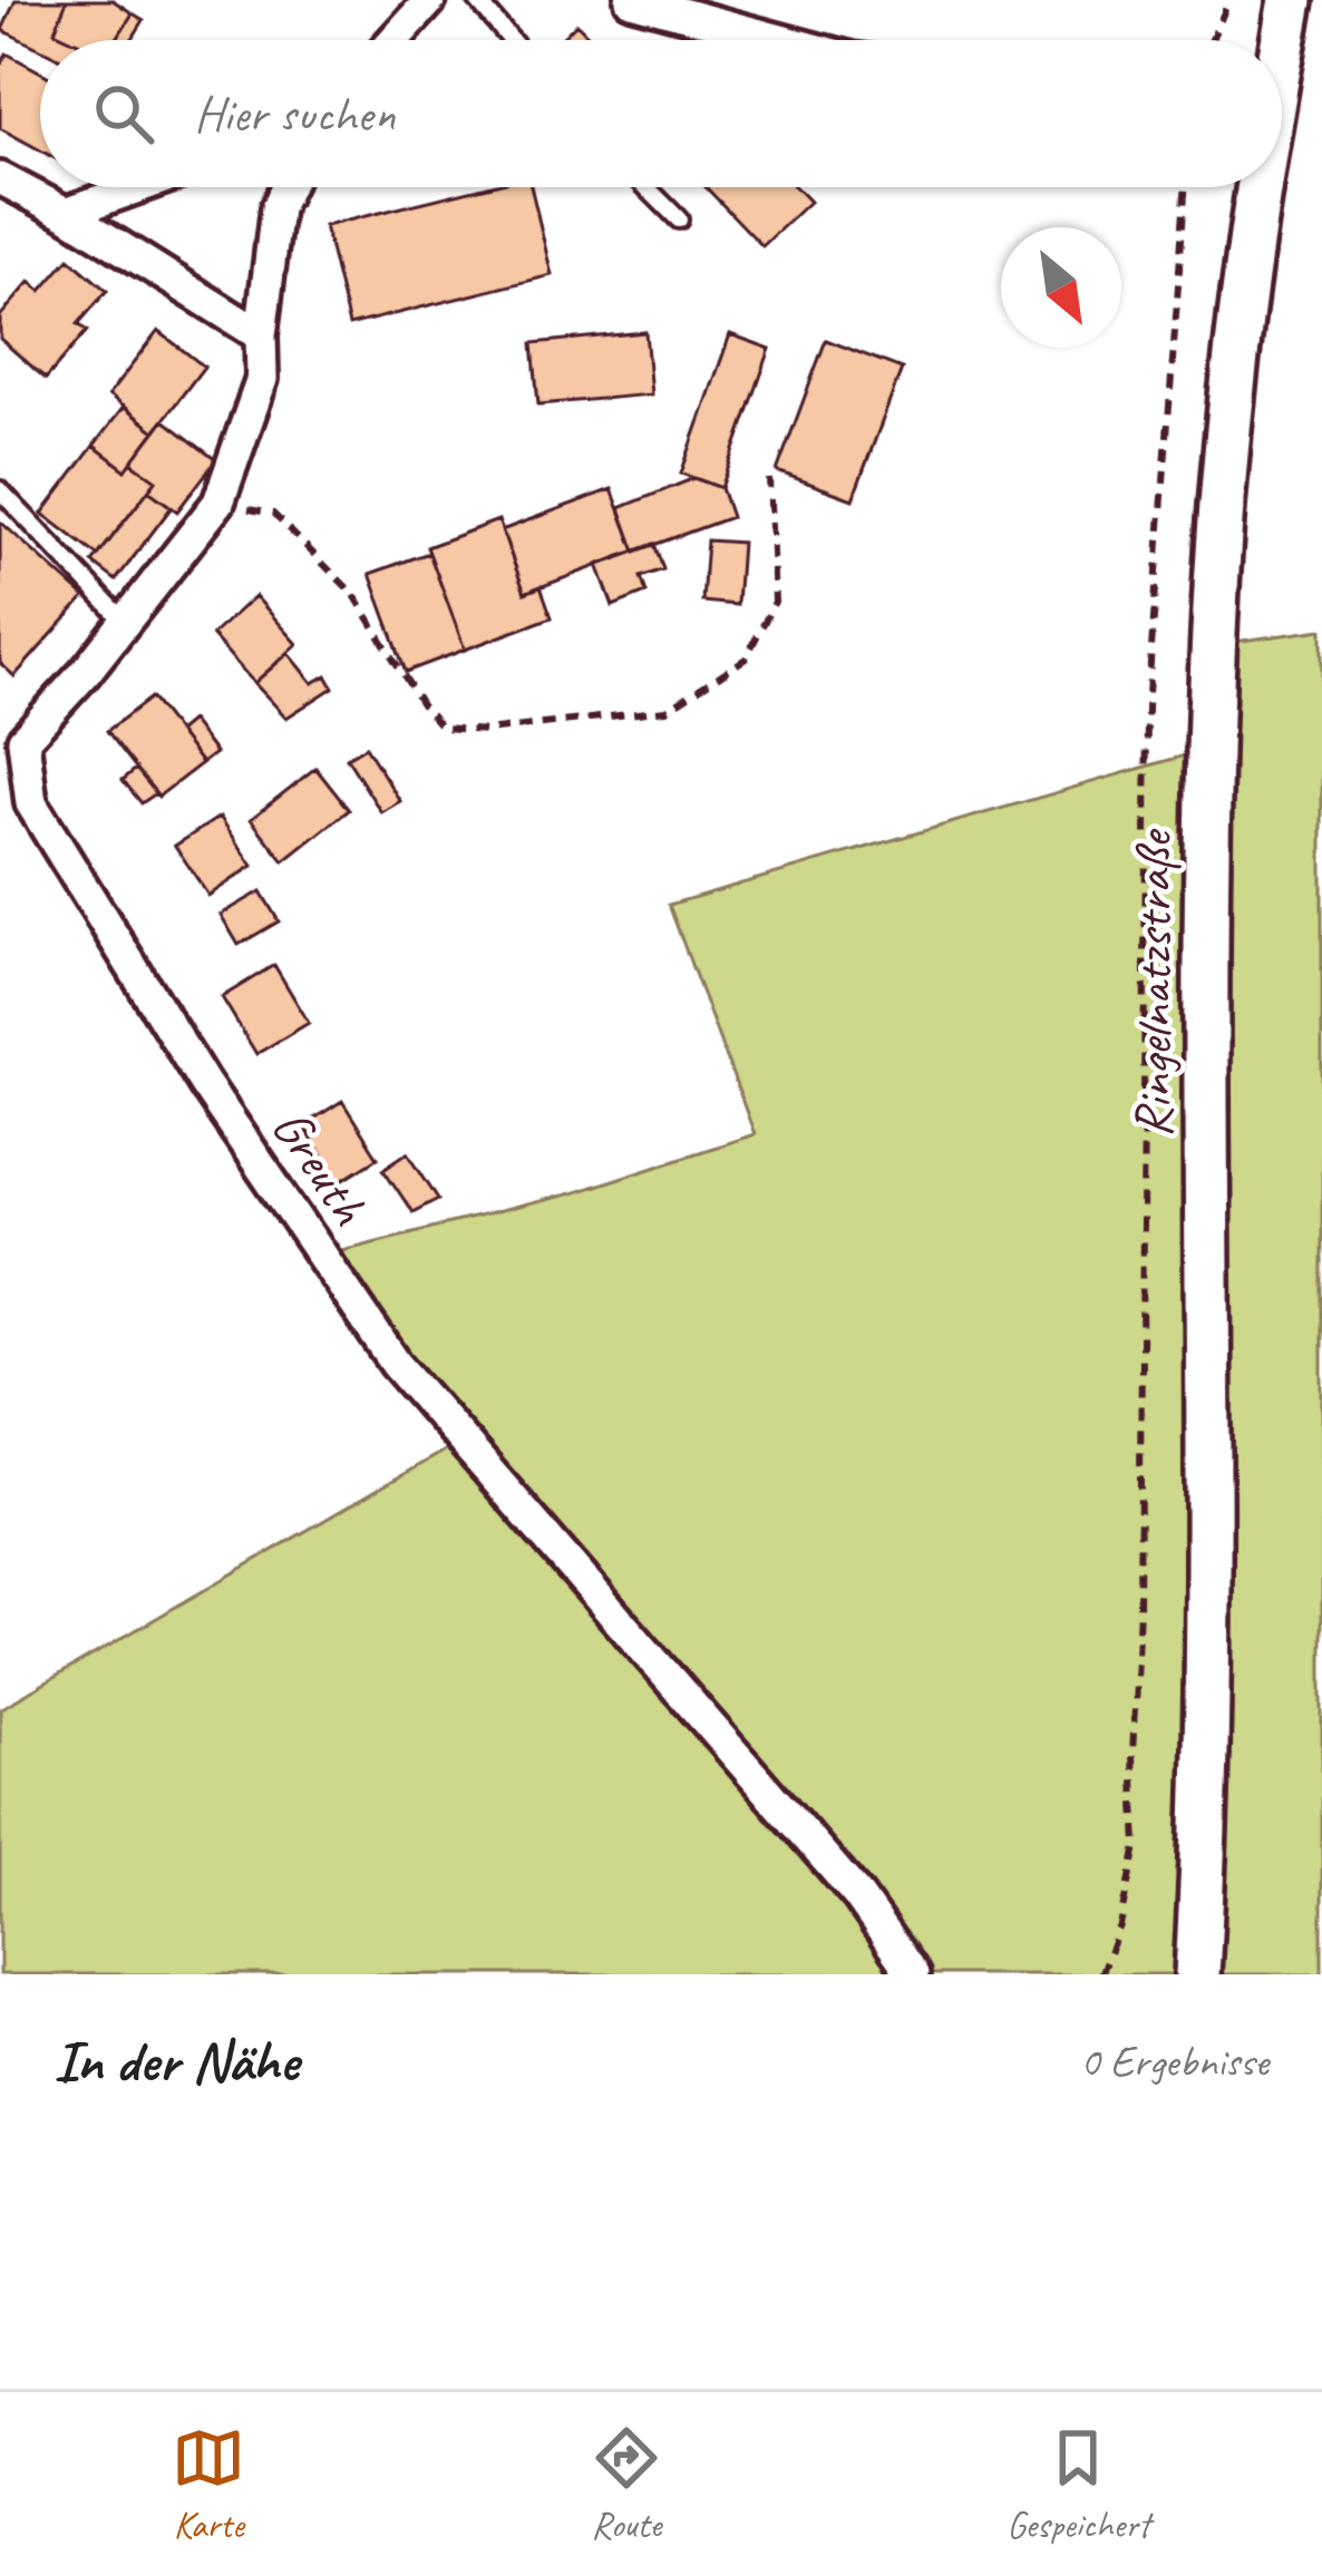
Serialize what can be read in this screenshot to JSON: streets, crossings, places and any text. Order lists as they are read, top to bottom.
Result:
{
  "streets": {
    "main road": ["Ringelnatzstraße"],
    "street": ["Greuth"]
  },
  "north": "bottom right",
  "page": {
    "search": "Hier suchen",
    "heading": ["In der Nähe", "0 Ergebnisse"],
    "nav": ["Karte", "Route", "Gespeichert"]
  }
}
